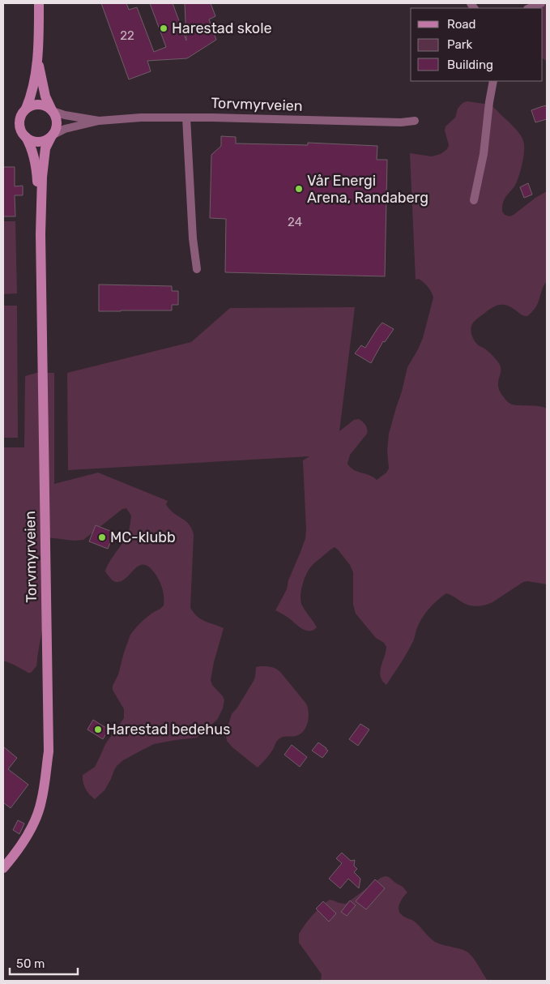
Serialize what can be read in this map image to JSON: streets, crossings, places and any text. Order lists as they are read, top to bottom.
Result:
{
  "streets": {
    "main road": ["Torvmyrveien"]
  },
  "places": [
    "Harestad skole",
    "Vår Energi Arena, Randaberg",
    "MC-klubb",
    "Harestad bedehus"
  ],
  "house_numbers": ["22", "24"],
  "legend": ["Road", "Park", "Building"],
  "scale_bar": "50 m"
}
